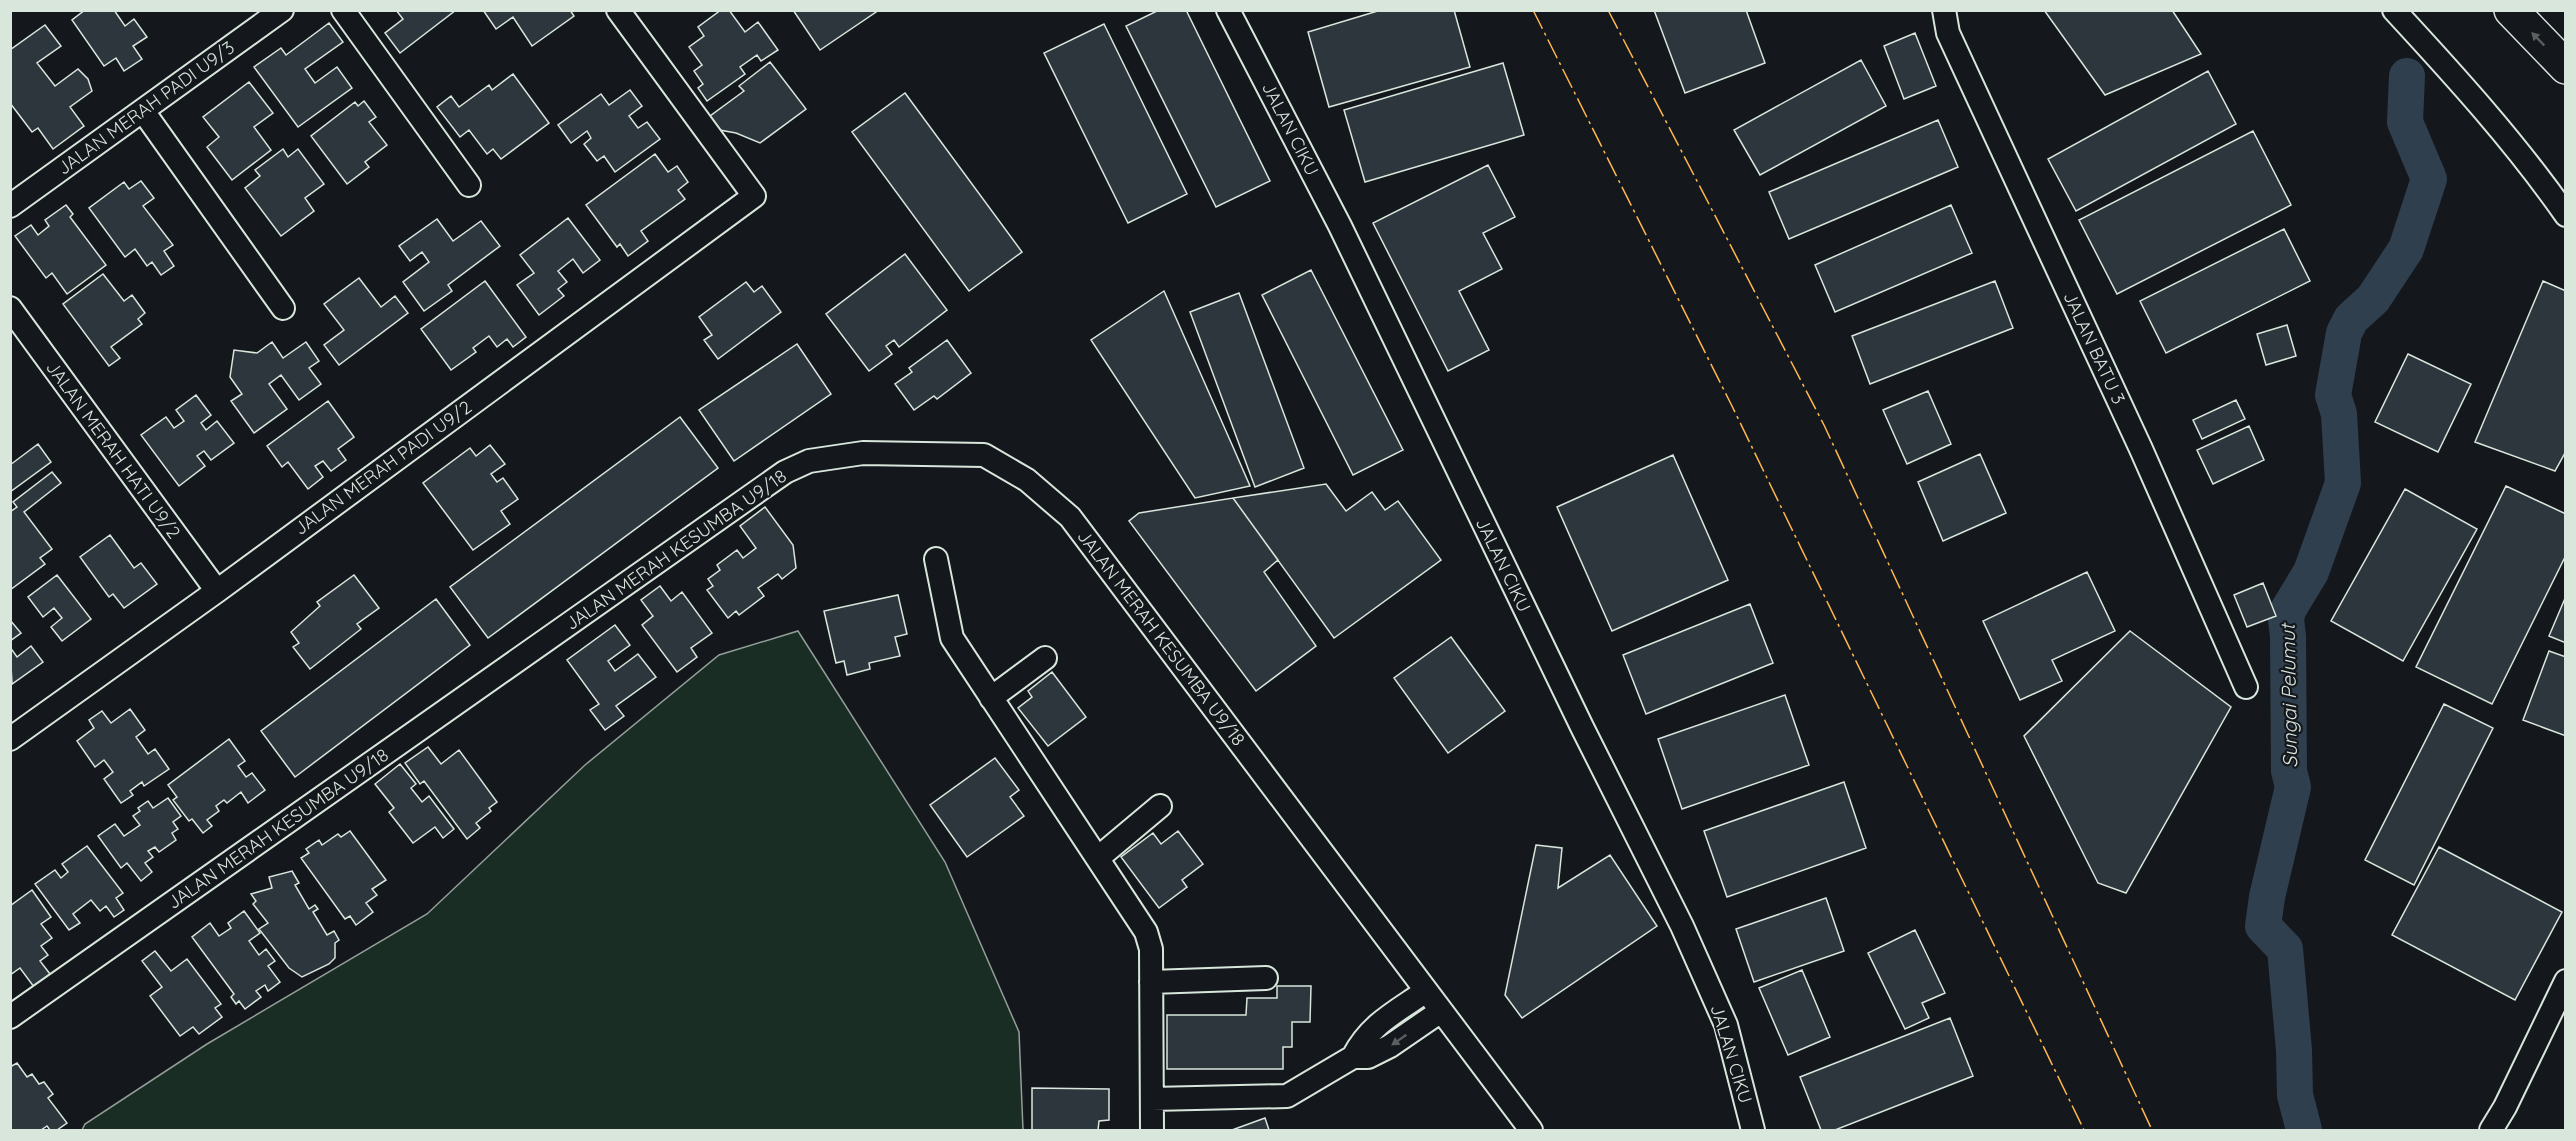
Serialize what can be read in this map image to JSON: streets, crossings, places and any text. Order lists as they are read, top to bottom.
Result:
{
  "streets": {
    "street": [
      "JALAN MERAH PADI U9/3",
      "JALAN CIKU",
      "JALAN BATU 3",
      "JALAN MERAH HATI U9/2",
      "JALAN MERAH PADI U9/2",
      "JALAN MERAH KESUMBA U9/18"
    ]
  },
  "crossings": [
    ["JALAN MERAH HATI U9/2", "JALAN MERAH PADI U9/2"]
  ],
  "water": ["Sungai Pelumut"]
}
